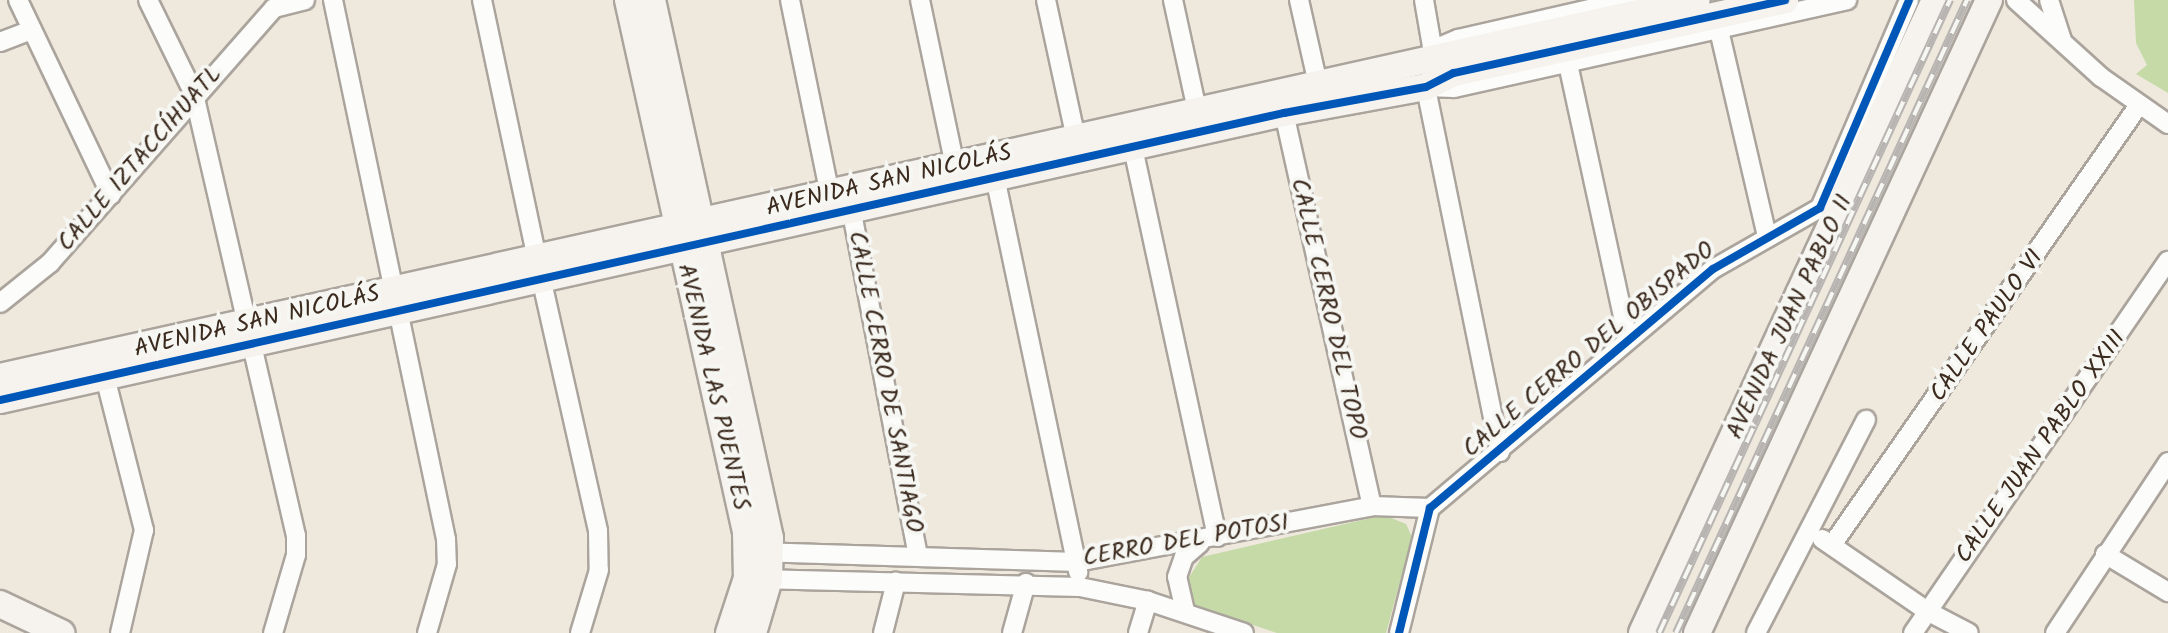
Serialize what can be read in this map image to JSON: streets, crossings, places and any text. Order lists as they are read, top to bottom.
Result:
{
  "streets": {
    "street": [
      "CALLE IZTACCÍHUATL",
      "AVENIDA SAN NICOLÁS",
      "CALLE CERRO DEL TOPO",
      "AVENIDA JUAN PABLO II",
      "CALLE PAULO VI",
      "CALLE CERRO DEL OBISPADO",
      "CALLE CERRO DE SANTIAGO",
      "AVENIDA LAS PUENTES",
      "CALLE JUAN PABLO XXIII",
      "CERRO DEL POTOSI"
    ]
  },
  "crossings": [
    ["AVENIDA SAN NICOLÁS", "CALLE CERRO DEL TOPO"],
    ["AVENIDA SAN NICOLÁS", "CALLE CERRO DE SANTIAGO"],
    ["AVENIDA SAN NICOLÁS", "AVENIDA LAS PUENTES"],
    ["CALLE CERRO DEL TOPO", "CERRO DEL POTOSI"],
    ["CALLE CERRO DEL OBISPADO", "CERRO DEL POTOSI"],
    ["CALLE CERRO DE SANTIAGO", "CERRO DEL POTOSI"],
    ["AVENIDA LAS PUENTES", "CERRO DEL POTOSI"]
  ]
}
